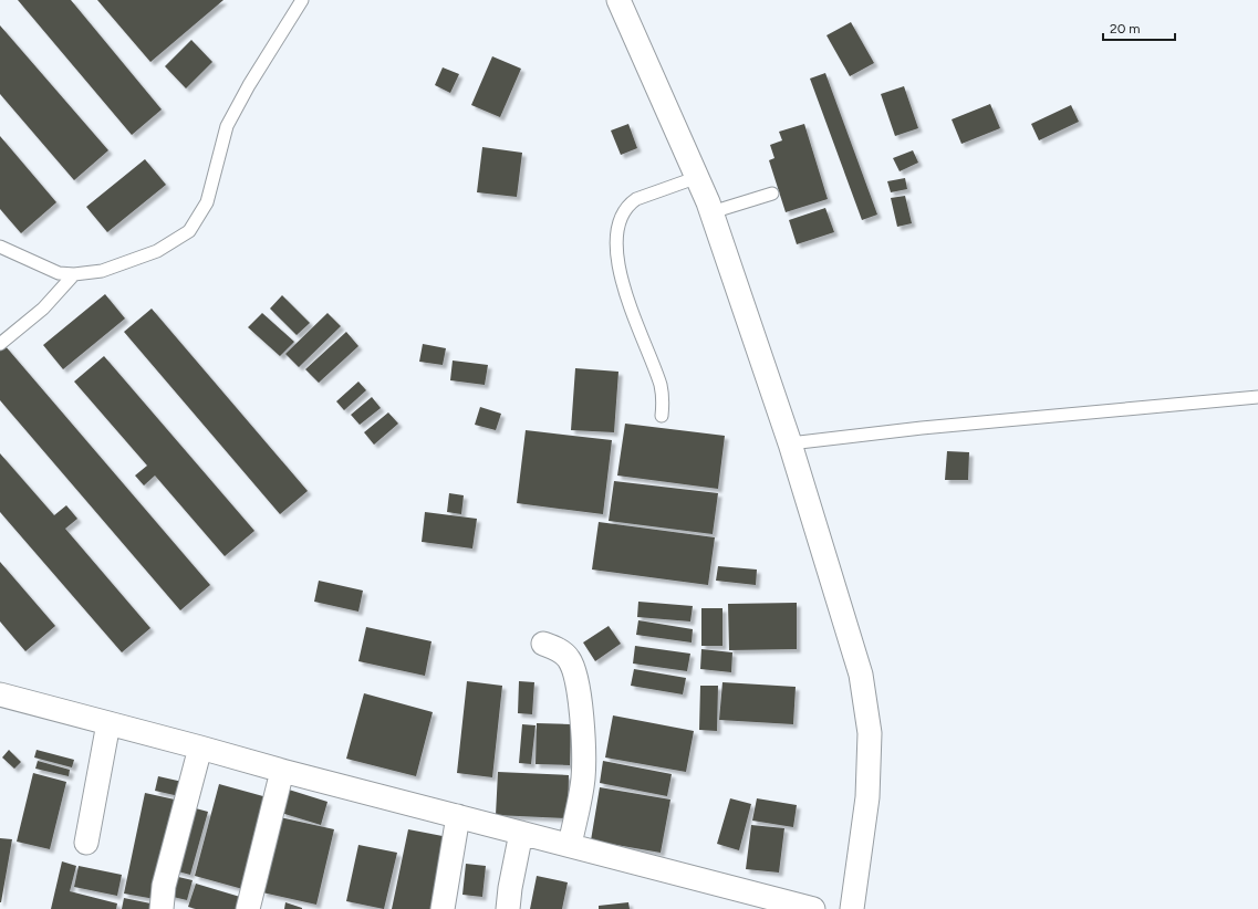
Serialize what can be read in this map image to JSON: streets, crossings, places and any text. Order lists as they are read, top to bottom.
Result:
{
  "scale_bar": "20 m"
}
